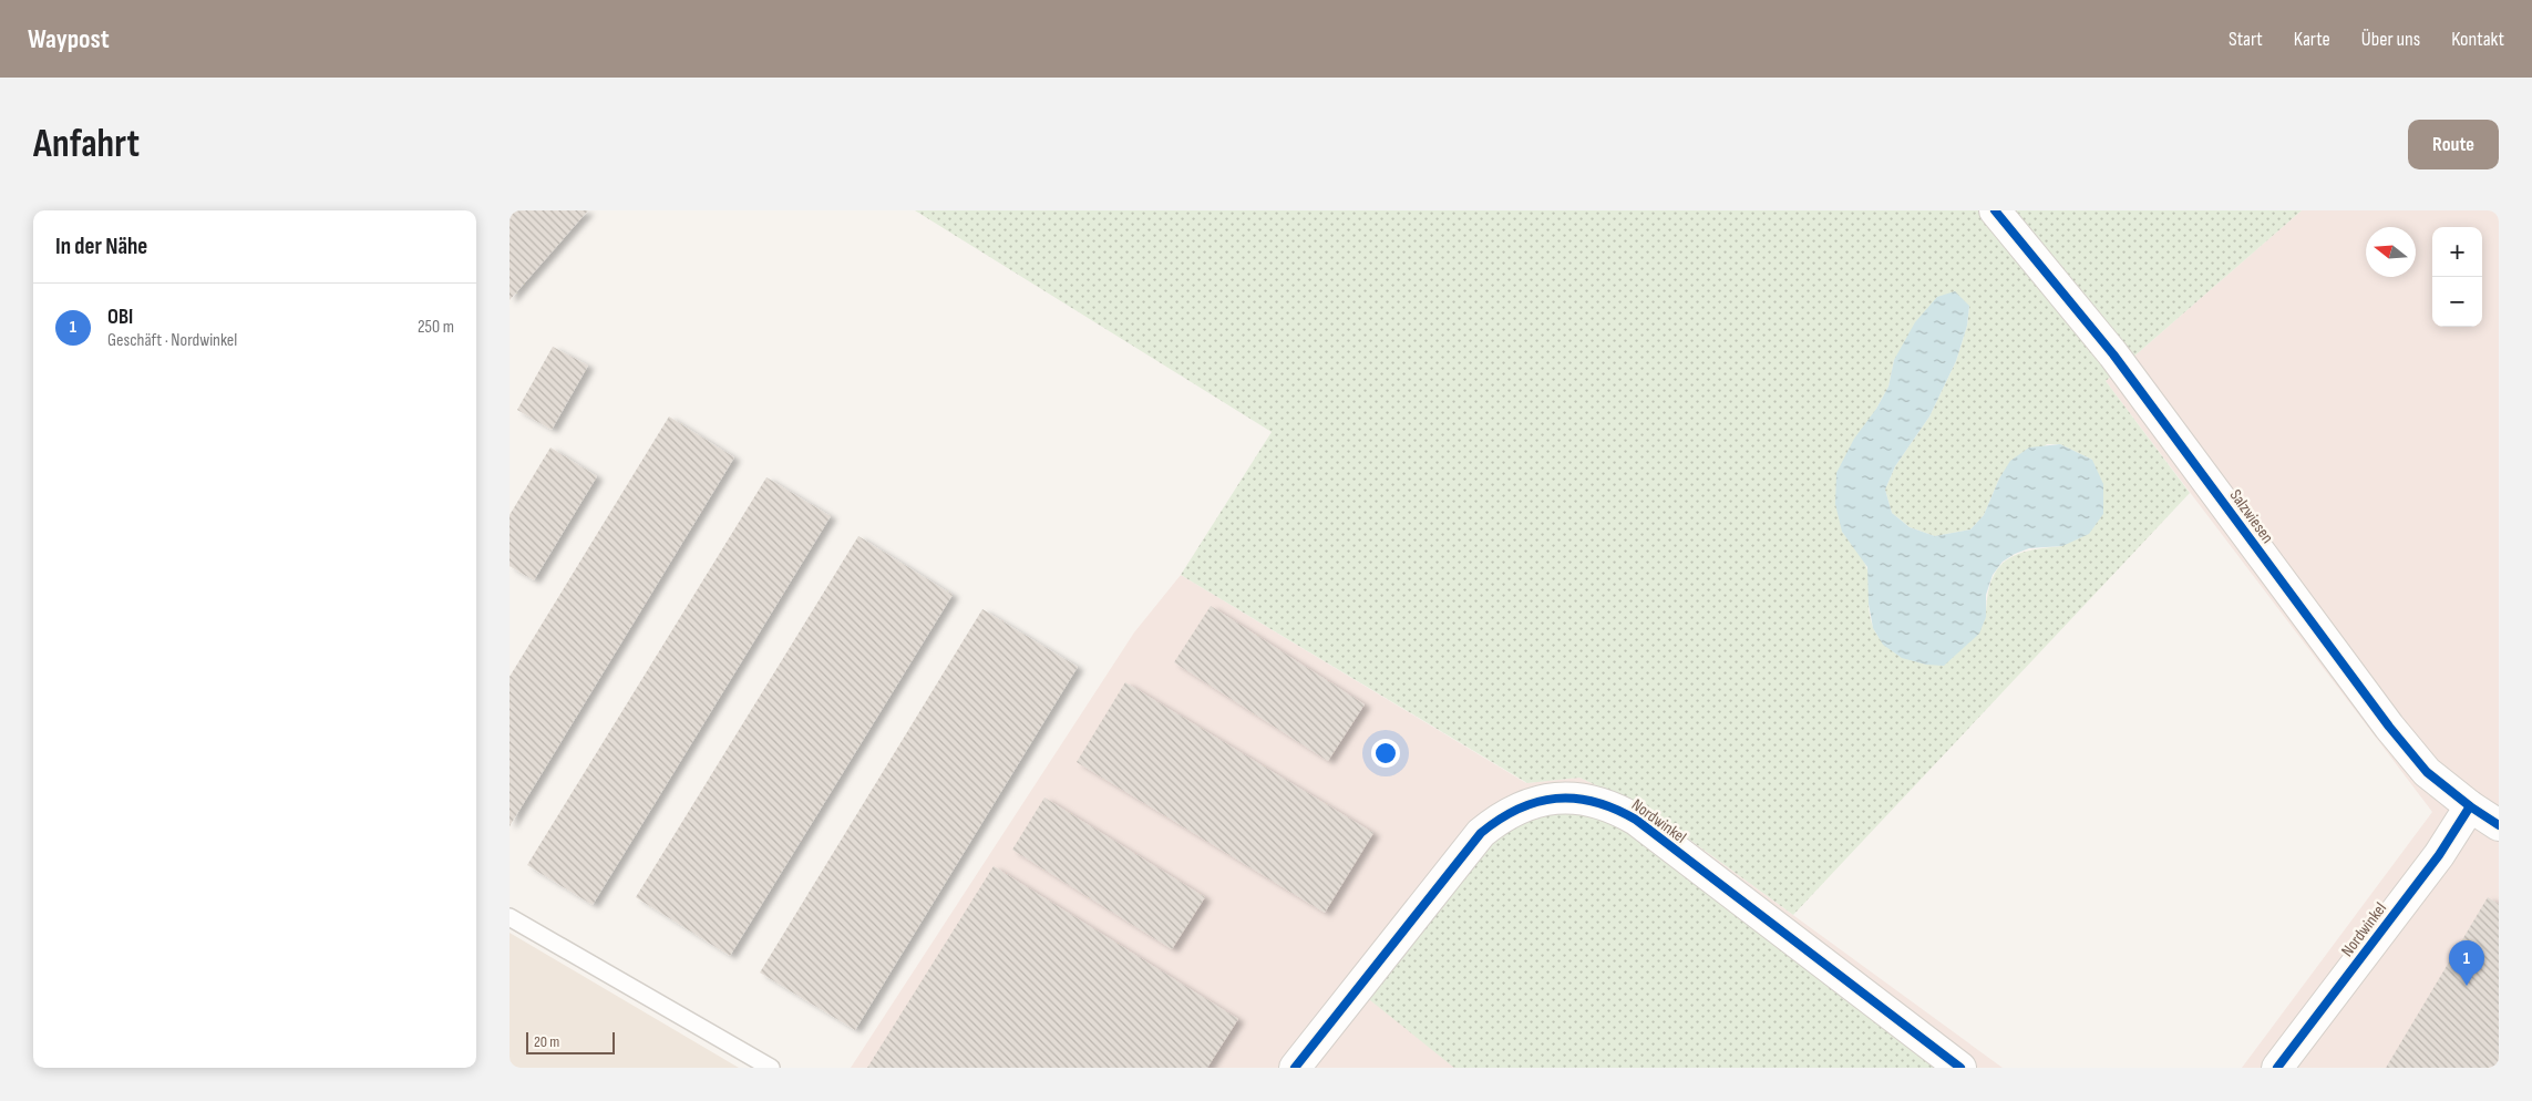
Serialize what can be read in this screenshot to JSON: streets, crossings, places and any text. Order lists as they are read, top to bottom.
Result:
{
  "streets": {
    "street": ["Salzwiesen", "Nordwinkel"]
  },
  "crossings": [
    ["Salzwiesen", "Nordwinkel"]
  ],
  "scale_bar": "20 m",
  "north": "left",
  "page": {
    "header": "Waypost",
    "nav": [
      "Start",
      "Karte",
      "Über uns",
      "Kontakt"
    ],
    "buttons": "Route",
    "title": "Anfahrt",
    "heading": "In der Nähe",
    "map_buttons": ["+", "−"],
    "list": [
      {
        "mark": "1",
        "name": "OBI",
        "note": "Geschäft · Nordwinkel",
        "value": "250 m"
      }
    ],
    "pins": "1",
    "scale": "20 m"
  }
}
